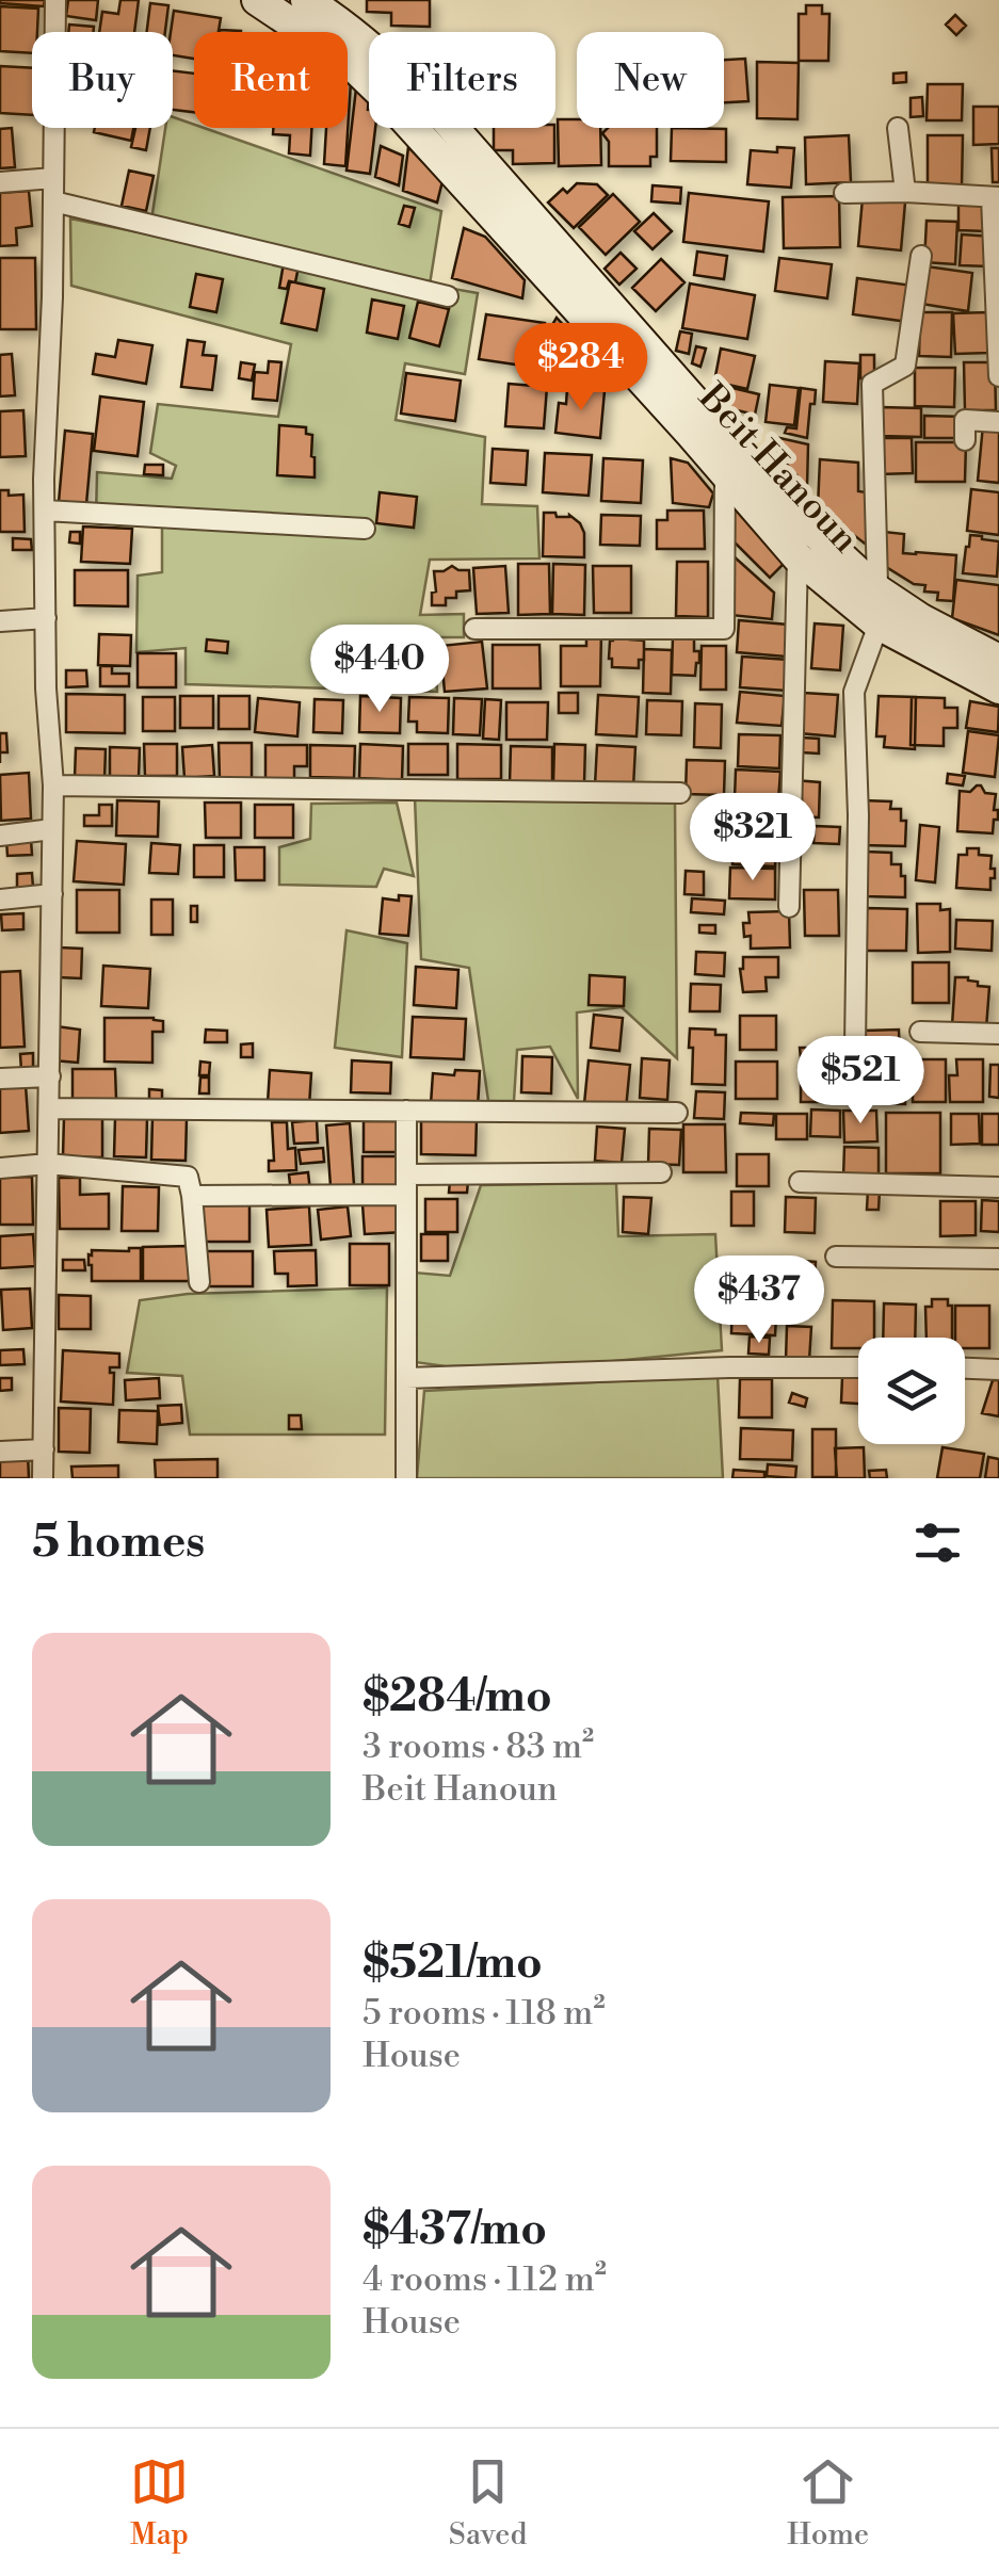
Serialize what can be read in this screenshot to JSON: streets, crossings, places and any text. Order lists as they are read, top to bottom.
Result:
{
  "streets": {
    "main road": ["Beit Hanoun"]
  },
  "page": {
    "chip": [
      "Buy",
      "Rent",
      "Filters",
      "New"
    ],
    "price": [
      "$284",
      "$440",
      "$321",
      "$521",
      "$437"
    ],
    "heading": "5 homes",
    "list": [
      {
        "name": "$284/mo",
        "note": "3 rooms · 83 m² · Beit Hanoun"
      },
      {
        "name": "$521/mo",
        "note": "5 rooms · 118 m² · House"
      },
      {
        "name": "$437/mo",
        "note": "4 rooms · 112 m² · House"
      }
    ],
    "tabs": ["Map", "Saved", "Home"]
  }
}
